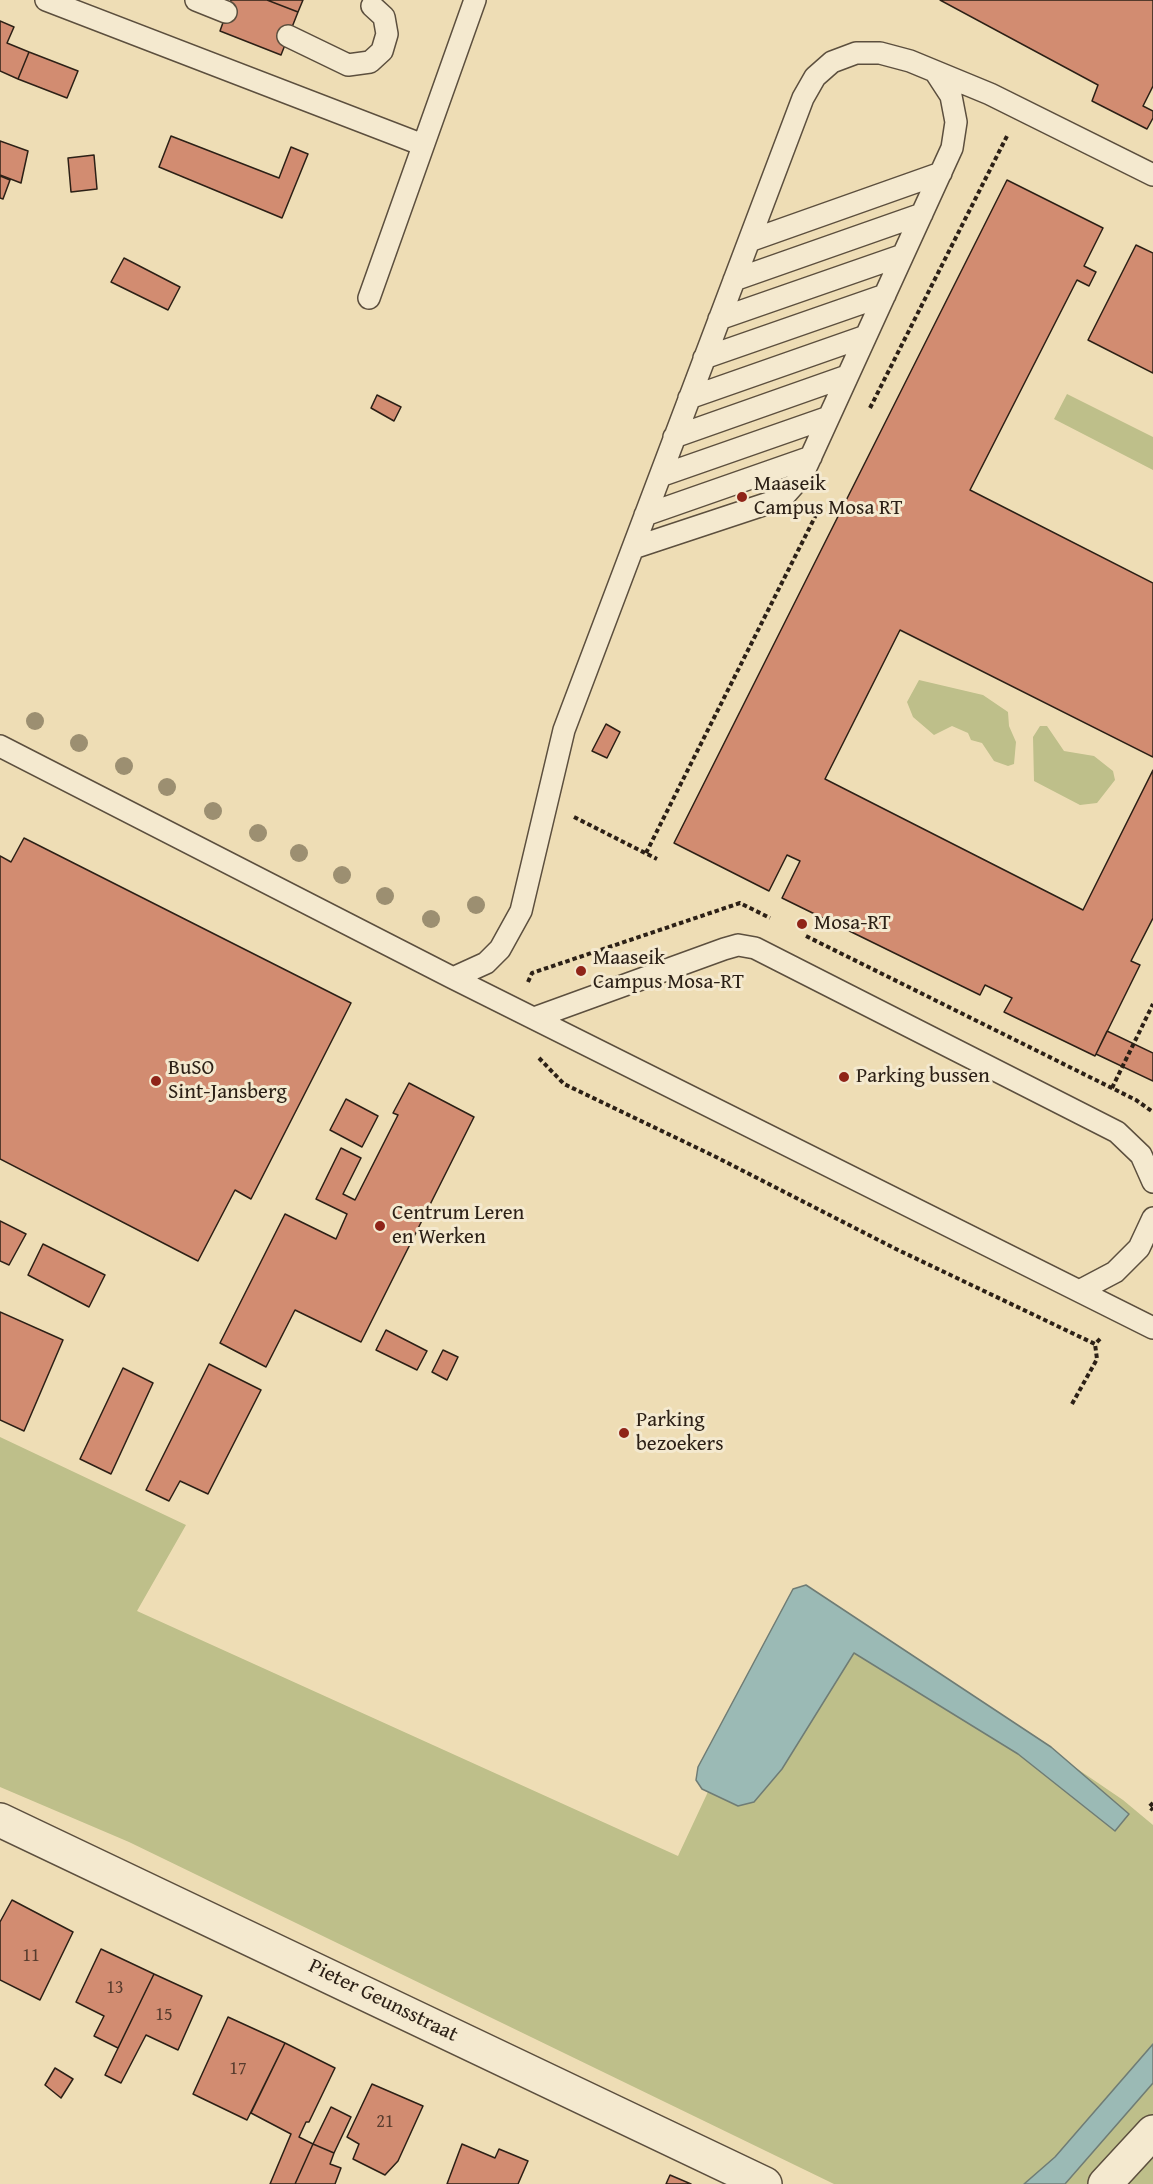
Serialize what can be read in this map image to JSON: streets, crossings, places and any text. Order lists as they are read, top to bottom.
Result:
{
  "streets": {
    "street": ["Pieter Geunsstraat"]
  },
  "places": [
    "Maaseik Campus Mosa RT",
    "Mosa-RT",
    "Maaseik Campus Mosa-RT",
    "Parking bussen",
    "BuSO Sint-Jansberg",
    "Centrum Leren en Werken",
    "Parking bezoekers"
  ],
  "house_numbers": [
    "11",
    "13",
    "15",
    "17",
    "21"
  ]
}
